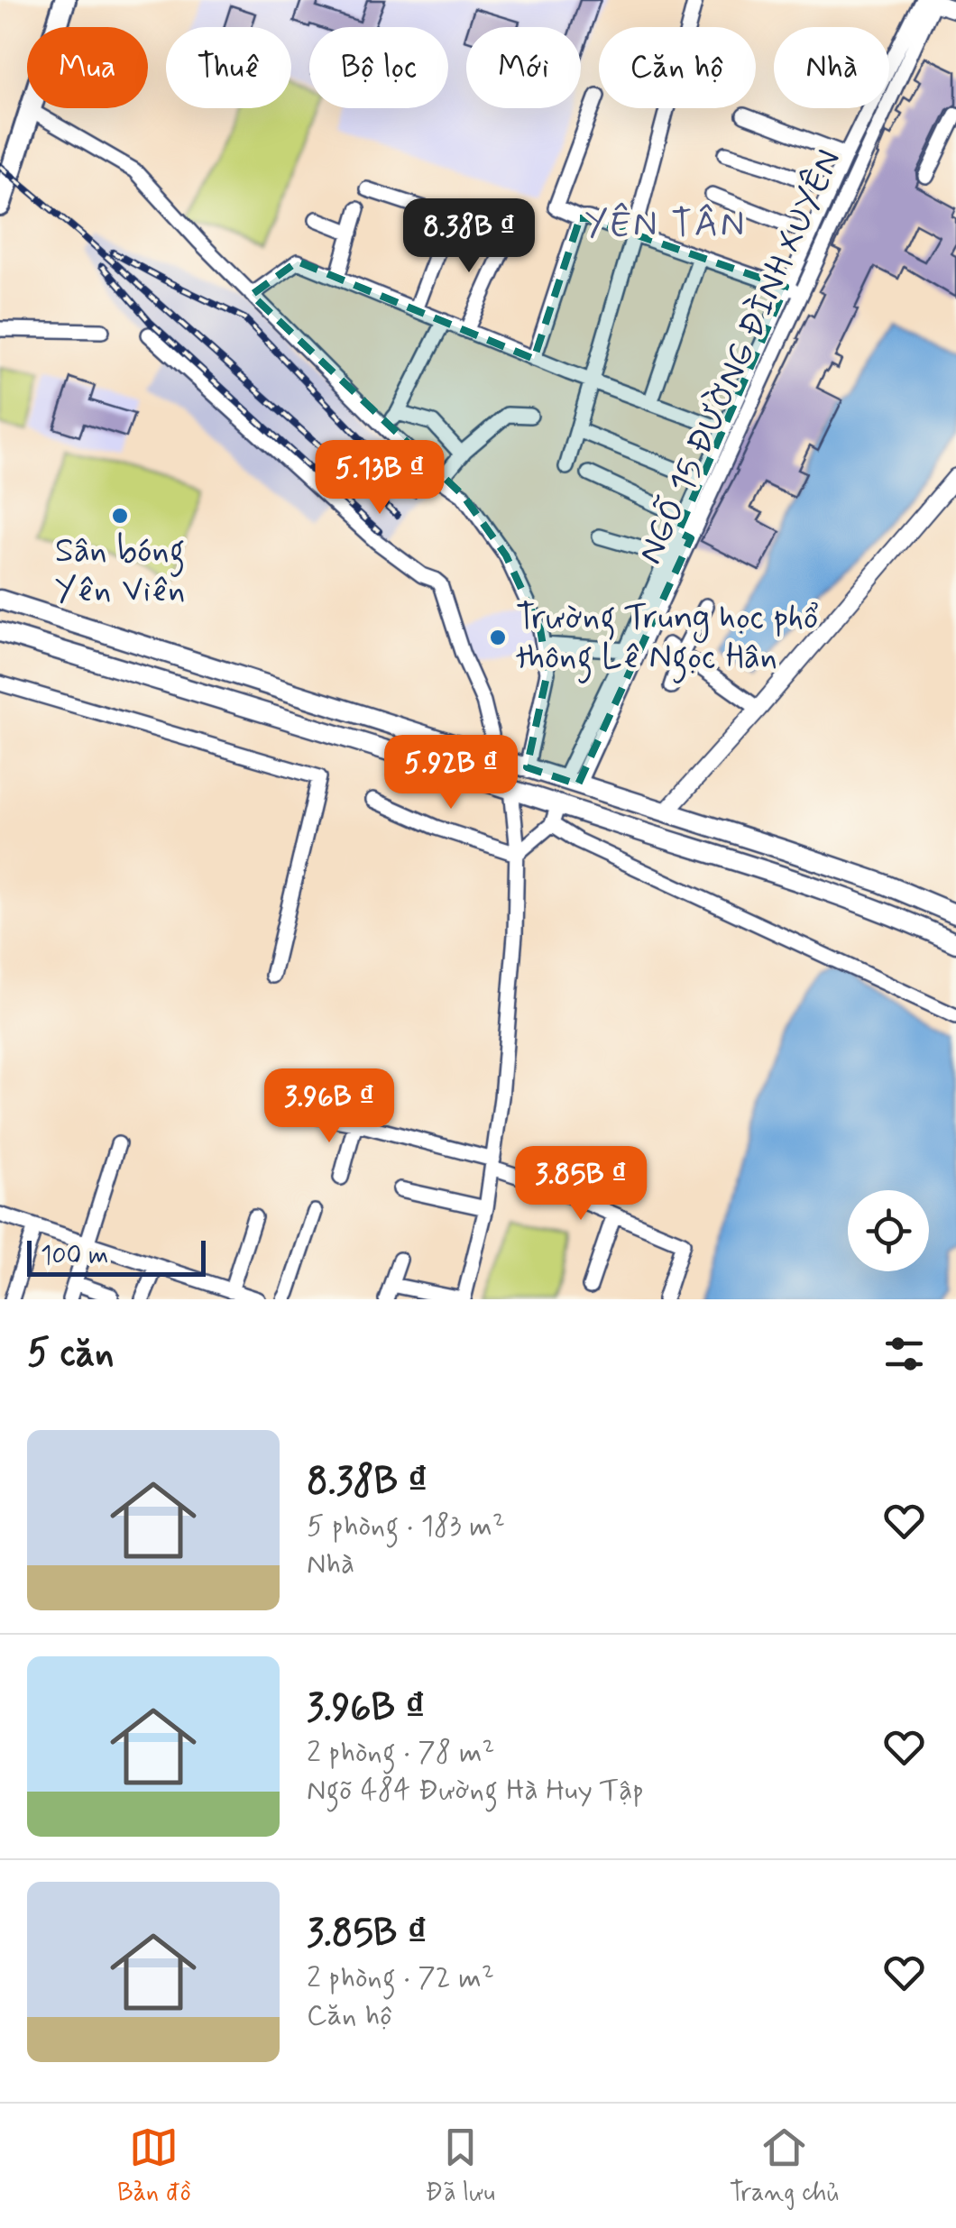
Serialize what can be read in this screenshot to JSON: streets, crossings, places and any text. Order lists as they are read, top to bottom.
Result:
{
  "streets": {
    "street": ["NGÕ 15 ĐƯỜNG ĐÌNH XUYÊN"]
  },
  "districts": ["YÊN TÂN"],
  "places": ["Sân bóng Yên Viên", "Trường Trung học phổ thông Lê Ngọc Hân"],
  "scale_bar": "100 m",
  "page": {
    "chip": [
      "Mua",
      "Thuê",
      "Bộ lọc",
      "Mới",
      "Căn hộ",
      "Nhà"
    ],
    "price": [
      "8.38B ₫",
      "5.13B ₫",
      "5.92B ₫",
      "3.96B ₫",
      "3.85B ₫"
    ],
    "scale": "100 m",
    "heading": "5 căn",
    "list": [
      {
        "name": "8.38B ₫",
        "note": "5 phòng · 183 m² · Nhà"
      },
      {
        "name": "3.96B ₫",
        "note": "2 phòng · 78 m² · Ngõ 484 Đường Hà Huy Tập"
      },
      {
        "name": "3.85B ₫",
        "note": "2 phòng · 72 m² · Căn hộ"
      }
    ],
    "tabs": ["Bản đồ", "Đã lưu", "Trang chủ"]
  }
}
